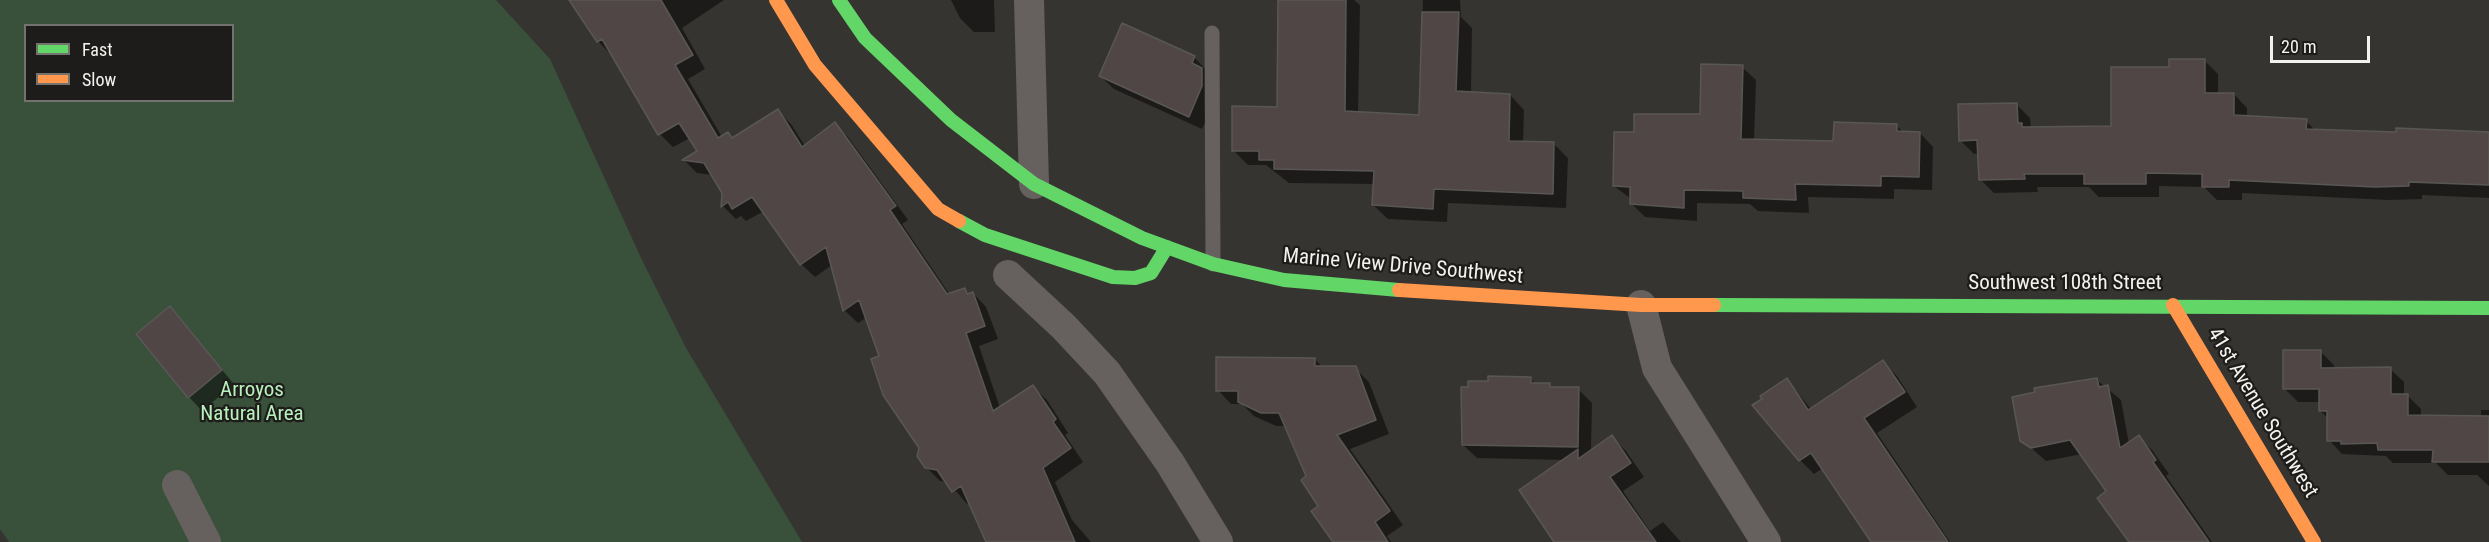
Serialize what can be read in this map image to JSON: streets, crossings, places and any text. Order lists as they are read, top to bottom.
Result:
{
  "streets": {
    "street": ["Marine View Drive Southwest", "Southwest 108th Street", "41st Avenue Southwest"]
  },
  "crossings": [
    ["Marine View Drive Southwest", "Southwest 108th Street"],
    ["Southwest 108th Street", "41st Avenue Southwest"]
  ],
  "parks": ["Arroyos Natural Area"],
  "legend": ["Fast", "Slow"],
  "scale_bar": "20 m"
}
